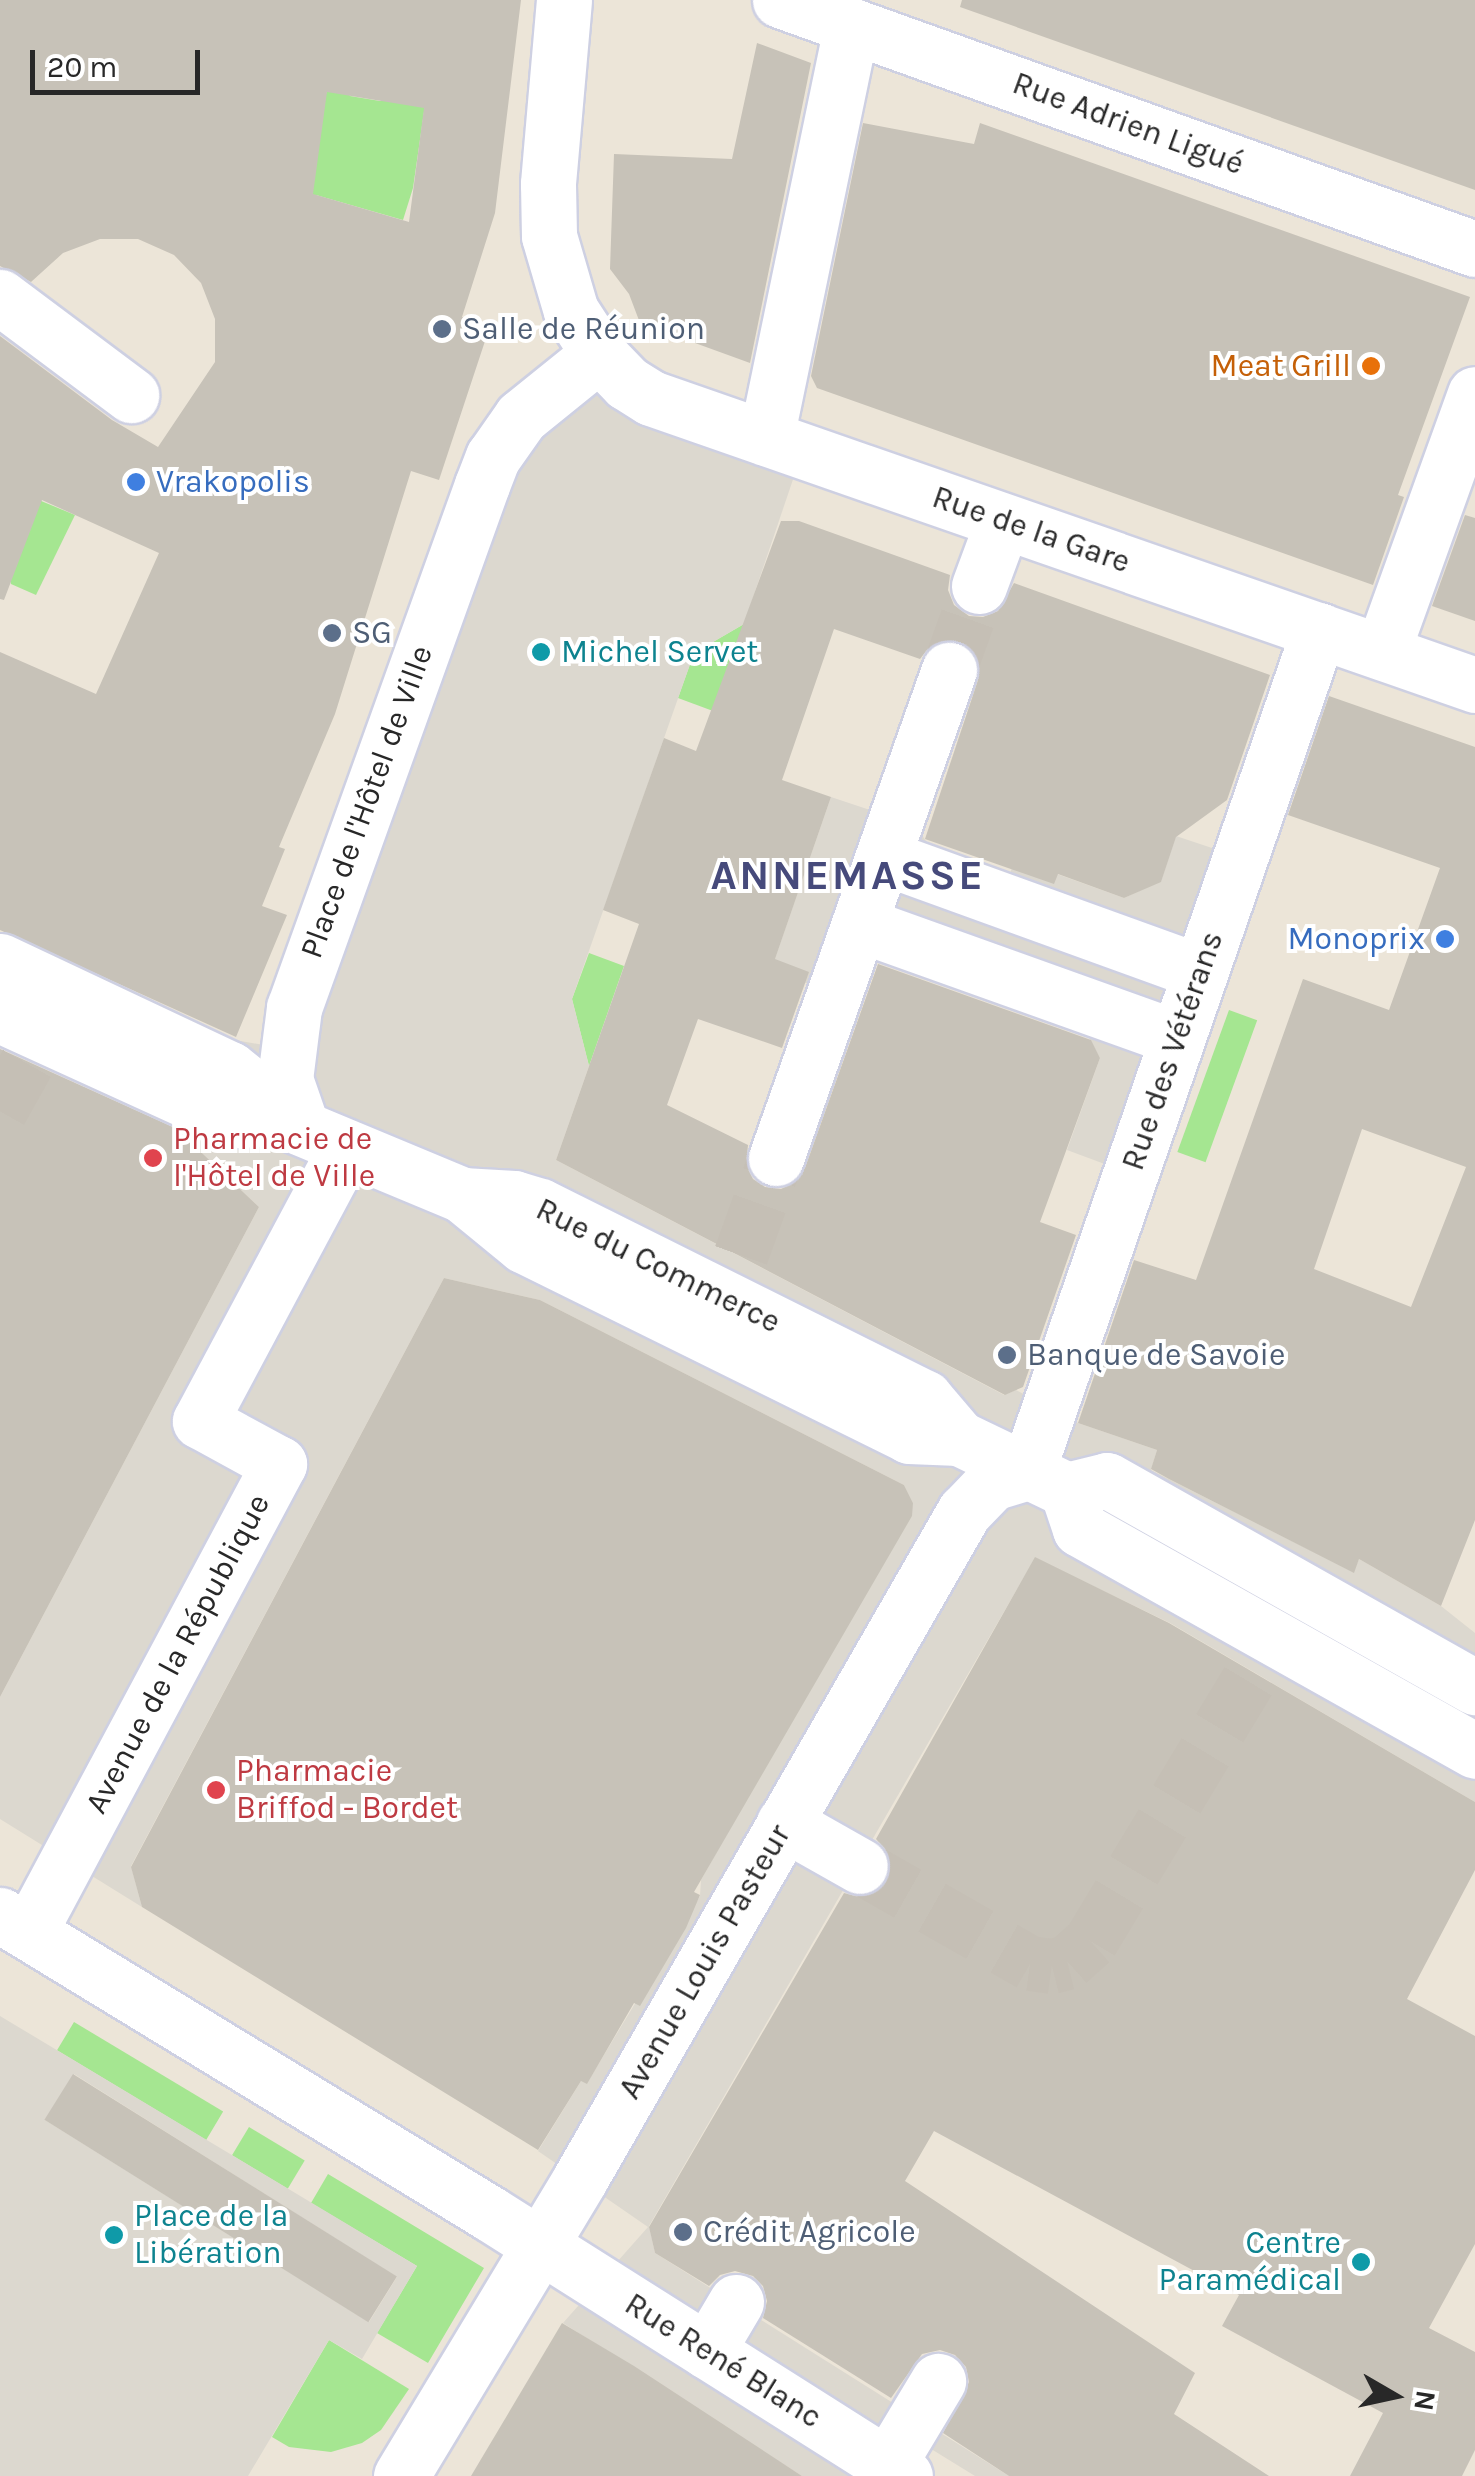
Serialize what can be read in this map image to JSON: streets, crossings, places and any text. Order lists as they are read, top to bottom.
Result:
{
  "streets": {
    "street": [
      "Rue Adrien Ligué",
      "Rue de la Gare",
      "Place de l'Hôtel de Ville",
      "Rue des Vétérans",
      "Rue du Commerce",
      "Avenue de la République",
      "Avenue Louis Pasteur",
      "Rue René Blanc"
    ]
  },
  "crossings": [
    ["Rue de la Gare", "Place de l'Hôtel de Ville"],
    ["Rue de la Gare", "Rue des Vétérans"],
    ["Place de l'Hôtel de Ville", "Avenue de la République"],
    ["Rue des Vétérans", "Rue du Commerce"],
    ["Rue des Vétérans", "Avenue Louis Pasteur"],
    ["Rue du Commerce", "Avenue Louis Pasteur"],
    ["Avenue Louis Pasteur", "Rue René Blanc"]
  ],
  "districts": ["ANNEMASSE"],
  "places": [
    "Salle de Réunion",
    "Meat Grill",
    "Vrakopolis",
    "SG",
    "Michel Servet",
    "Monoprix",
    "Pharmacie de l'Hôtel de Ville",
    "Banque de Savoie",
    "Pharmacie Briffod - Bordet",
    "Crédit Agricole",
    "Place de la Libération",
    "Centre Paramédical"
  ],
  "scale_bar": "20 m",
  "north": "right"
}
